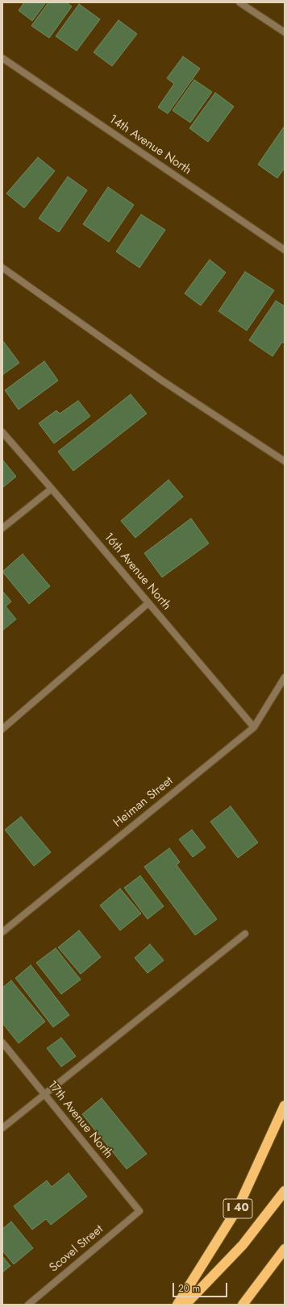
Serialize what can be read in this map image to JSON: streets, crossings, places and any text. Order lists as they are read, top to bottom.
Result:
{
  "streets": {
    "highway": ["I 40"],
    "street": [
      "14th Avenue North",
      "16th Avenue North",
      "Heiman Street",
      "17th Avenue North",
      "Scovel Street"
    ]
  },
  "crossings": [
    ["16th Avenue North", "Heiman Street"],
    ["17th Avenue North", "Scovel Street"]
  ],
  "scale_bar": "20 m"
}
